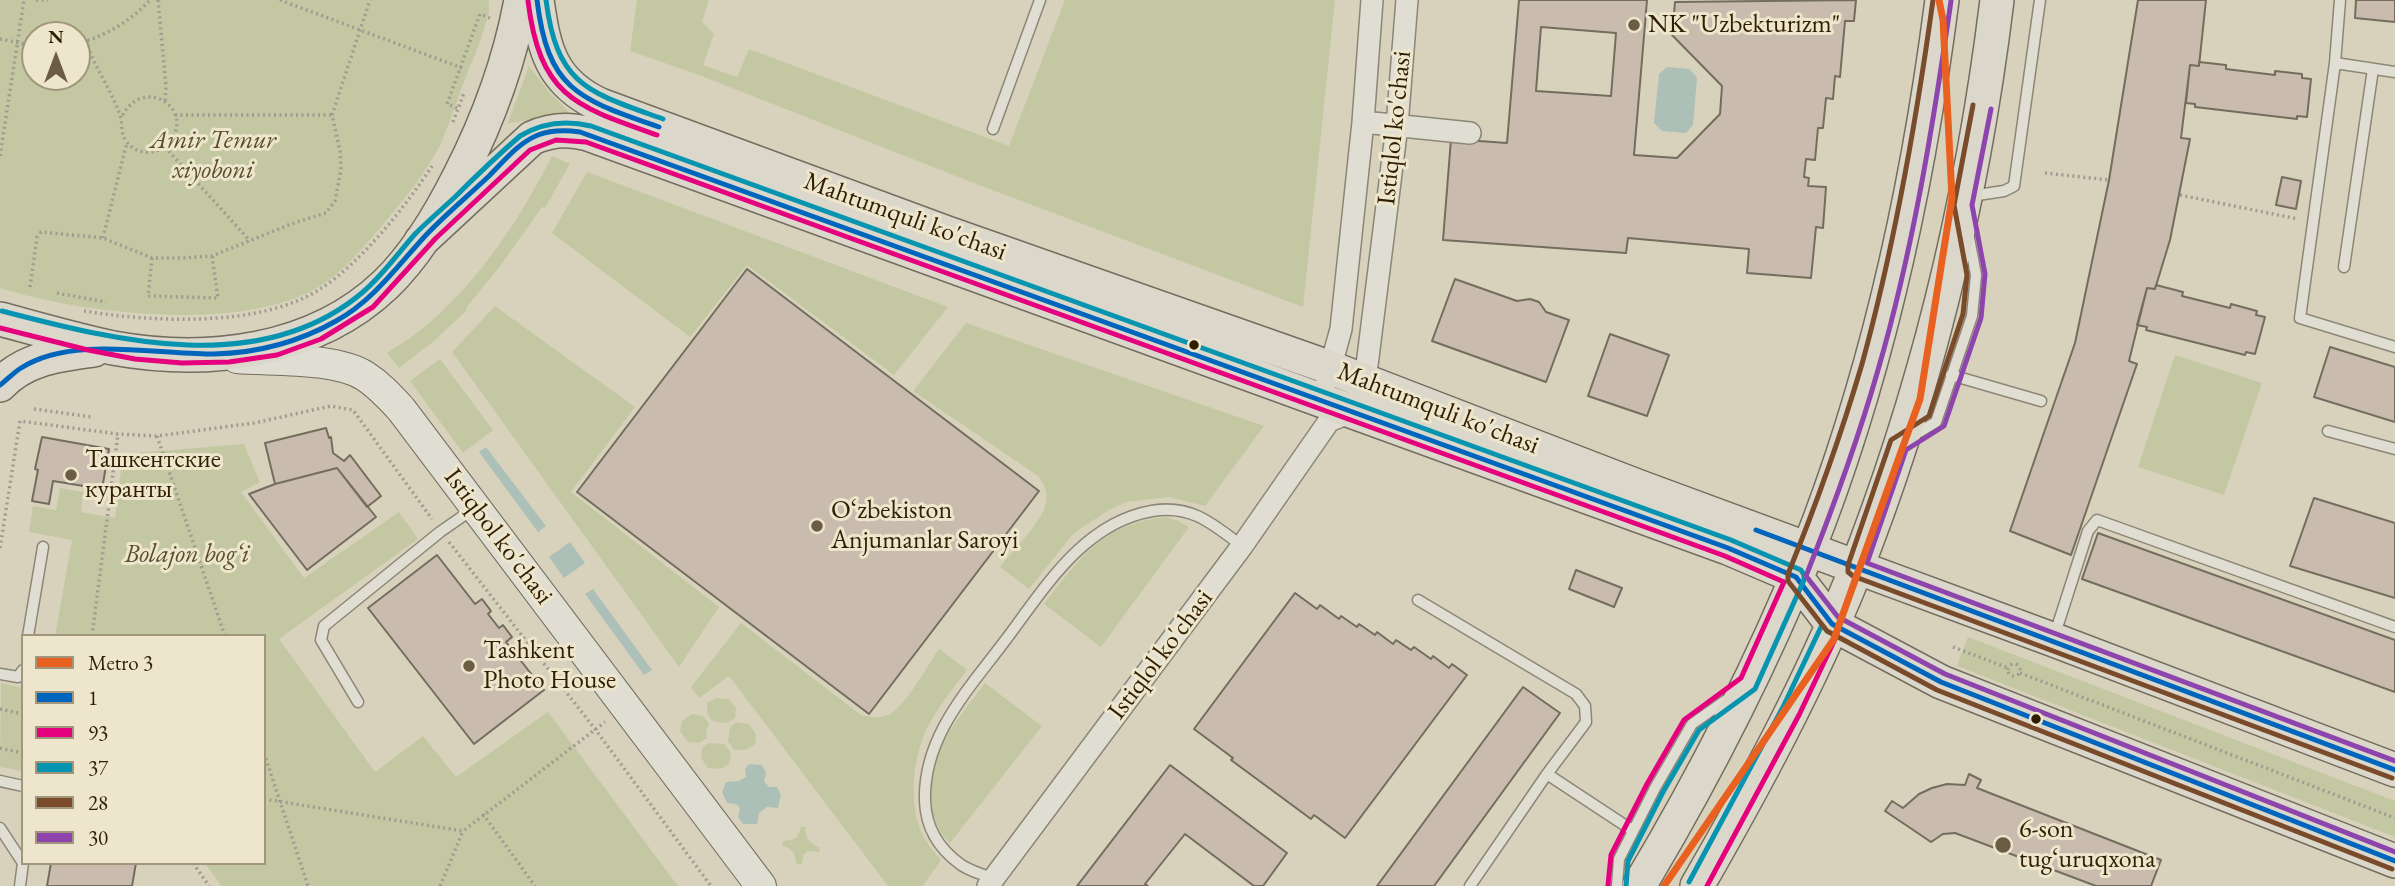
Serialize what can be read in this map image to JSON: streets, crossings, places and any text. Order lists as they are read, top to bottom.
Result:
{
  "streets": {
    "main road": ["Mahtumquli ko'chasi"],
    "street": ["Istiqlol ko'chasi", "Istiqbol ko'chasi"]
  },
  "crossings": [
    ["Istiqlol ko'chasi", "Mahtumquli ko'chasi"]
  ],
  "parks": ["Amir Temur xiyoboni", "Bolajon bog‘i"],
  "places": [
    "NK \"Uzbekturizm\"",
    "Ташкентские куранты",
    "O‘zbekiston Anjumanlar Saroyi",
    "Tashkent Photo House",
    "6-son tug‘uruqxona"
  ],
  "lines": [
    "metro line 3",
    "transit line 1",
    "transit line 37",
    "transit line 28",
    "transit line 93",
    "transit line 30"
  ],
  "legend": [
    "Metro 3",
    "1",
    "93",
    "37",
    "28",
    "30"
  ],
  "north": "top"
}
